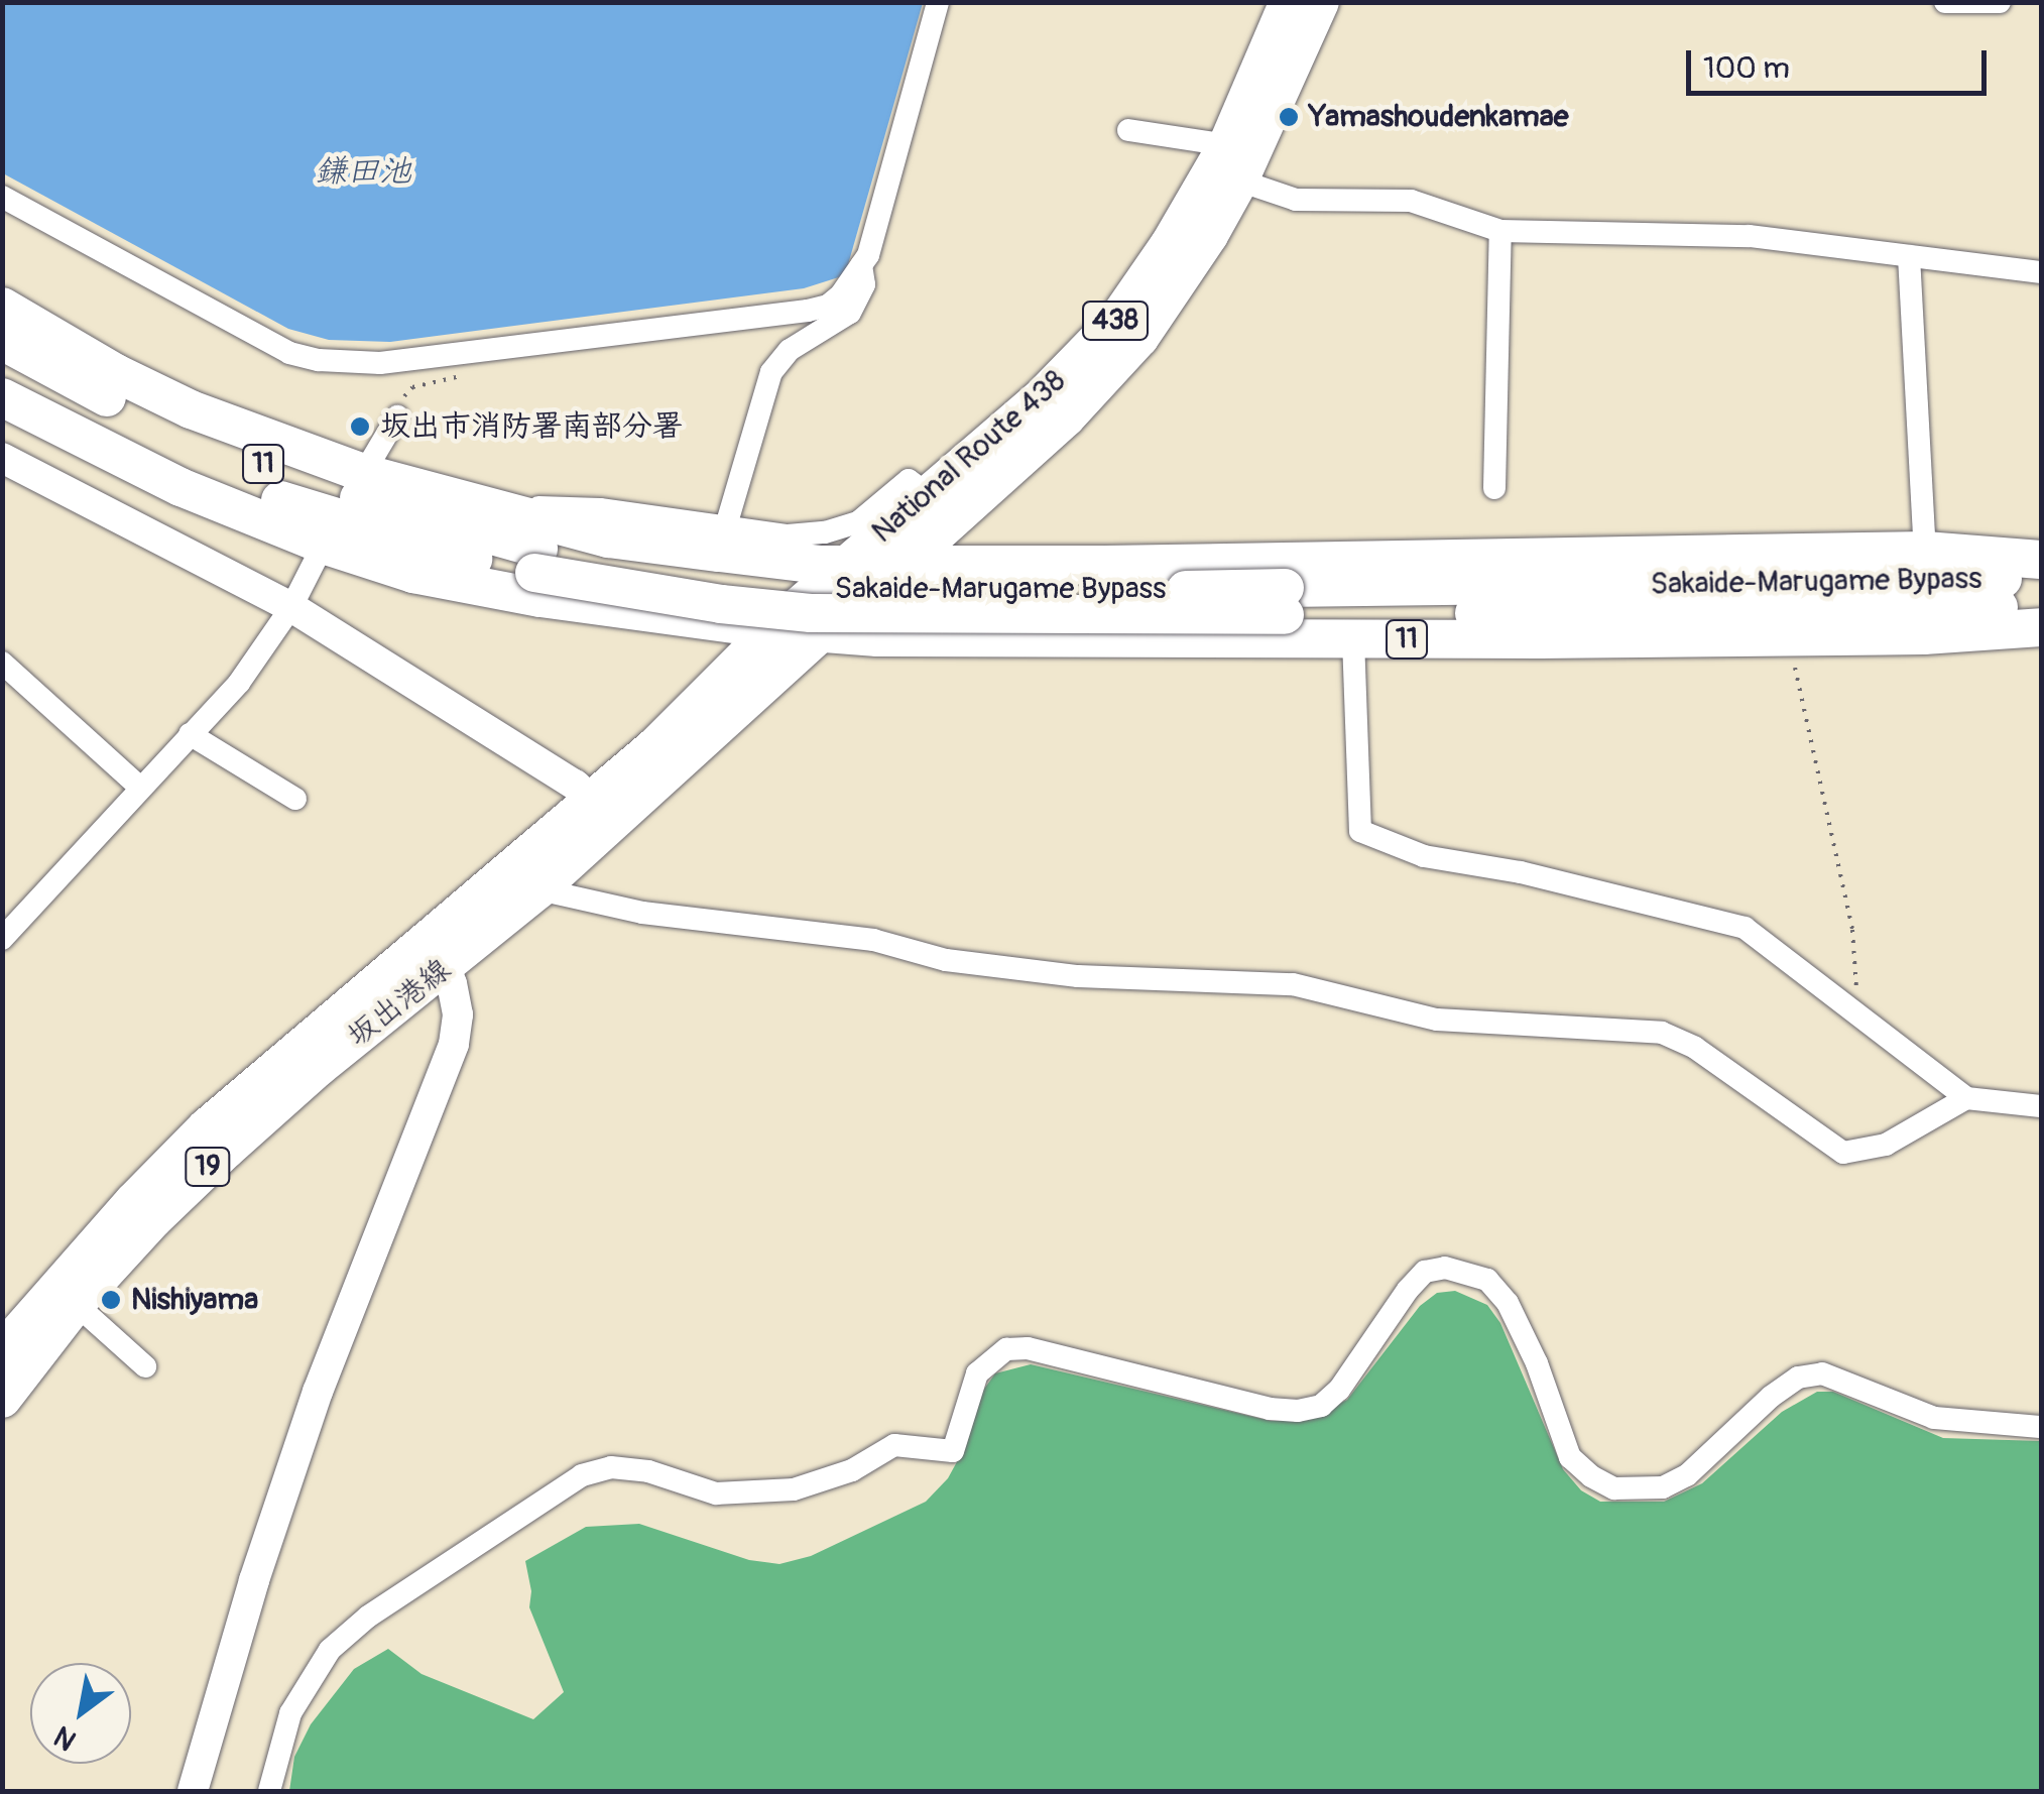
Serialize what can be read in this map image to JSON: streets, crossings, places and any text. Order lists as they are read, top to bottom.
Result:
{
  "streets": {
    "main road": [
      "438",
      "National Route 438",
      "11",
      "Sakaide-Marugame Bypass",
      "坂出港線",
      "19"
    ]
  },
  "crossings": [
    ["National Route 438", "11"],
    ["National Route 438", "坂出港線"],
    ["11", "坂出港線"]
  ],
  "water": ["鎌田池"],
  "places": ["Yamashoudenkamae", "坂出市消防署南部分署", "Nishiyama"],
  "scale_bar": "100 m",
  "north": "bottom left"
}
